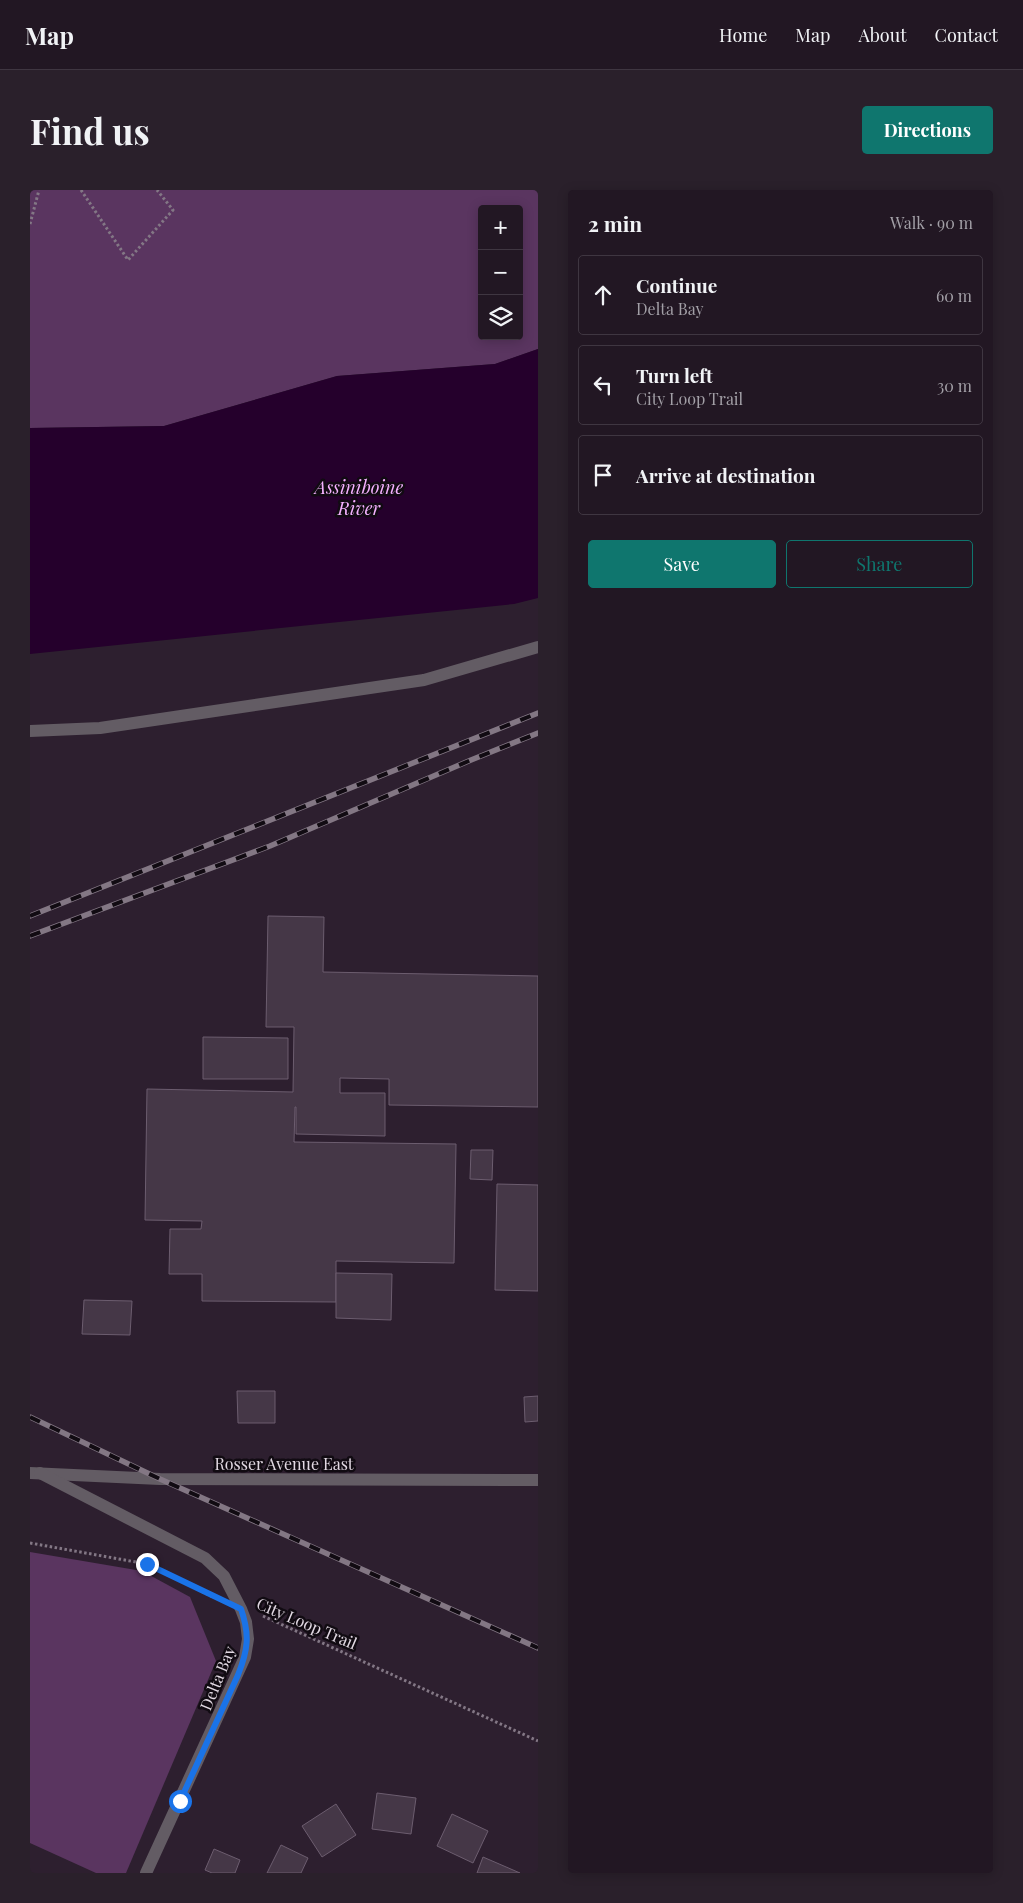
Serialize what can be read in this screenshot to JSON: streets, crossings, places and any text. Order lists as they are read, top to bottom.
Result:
{
  "streets": {
    "street": ["Rosser Avenue East", "Delta Bay"],
    "path": ["City Loop Trail"]
  },
  "crossings": [
    ["Rosser Avenue East", "Delta Bay"],
    ["City Loop Trail", "Delta Bay"]
  ],
  "water": ["Assiniboine River"],
  "page": {
    "header": "Map",
    "nav": [
      "Home",
      "Map",
      "About",
      "Contact"
    ],
    "buttons": [
      "Directions",
      ["Save", "Share"]
    ],
    "title": "Find us",
    "heading": ["2 min", "Walk · 90 m"],
    "map_buttons": ["+", "−"],
    "list": [
      ["Continue", "Delta Bay", "60 m"],
      ["Turn left", "City Loop Trail", "30 m"],
      "Arrive at destination"
    ]
  }
}
